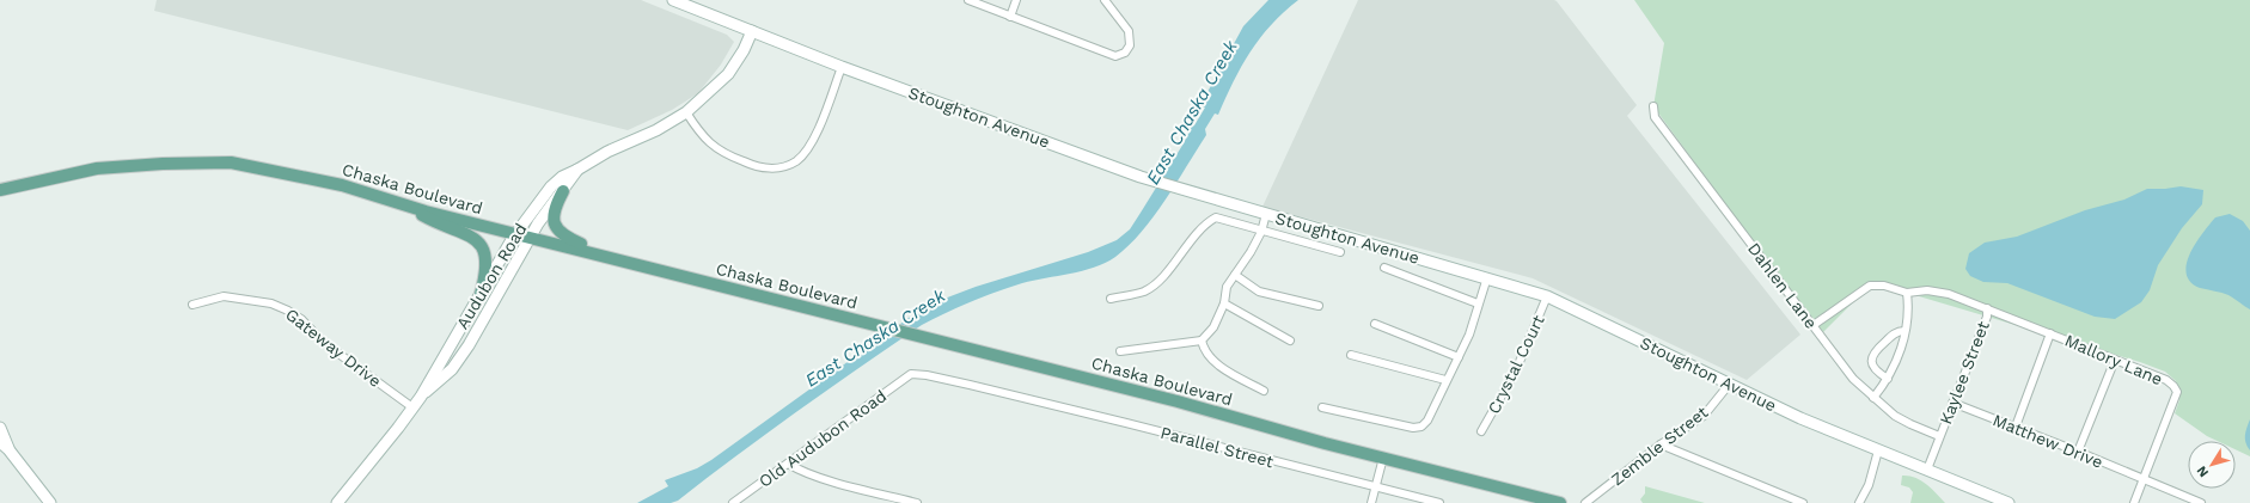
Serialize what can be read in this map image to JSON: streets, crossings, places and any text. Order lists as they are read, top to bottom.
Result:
{
  "streets": {
    "main road": ["Chaska Boulevard"],
    "street": [
      "Stoughton Avenue",
      "Audubon Road",
      "Dahlen Lane",
      "Gateway Drive",
      "Mallory Lane",
      "Crystal Court",
      "Kaylee Street",
      "Old Audubon Road",
      "Matthew Drive",
      "Zemble Street",
      "Parallel Street"
    ]
  },
  "crossings": [
    ["Stoughton Avenue", "Audubon Road"],
    ["Stoughton Avenue", "Crystal Court"],
    ["Stoughton Avenue", "Kaylee Street"],
    ["Stoughton Avenue", "Zemble Street"],
    ["Chaska Boulevard", "Audubon Road"],
    ["Audubon Road", "Gateway Drive"],
    ["Dahlen Lane", "Kaylee Street"],
    ["Mallory Lane", "Kaylee Street"],
    ["Mallory Lane", "Matthew Drive"],
    ["Kaylee Street", "Matthew Drive"],
    ["Old Audubon Road", "Parallel Street"]
  ],
  "water": ["East Chaska Creek"],
  "north": "bottom left"
}
